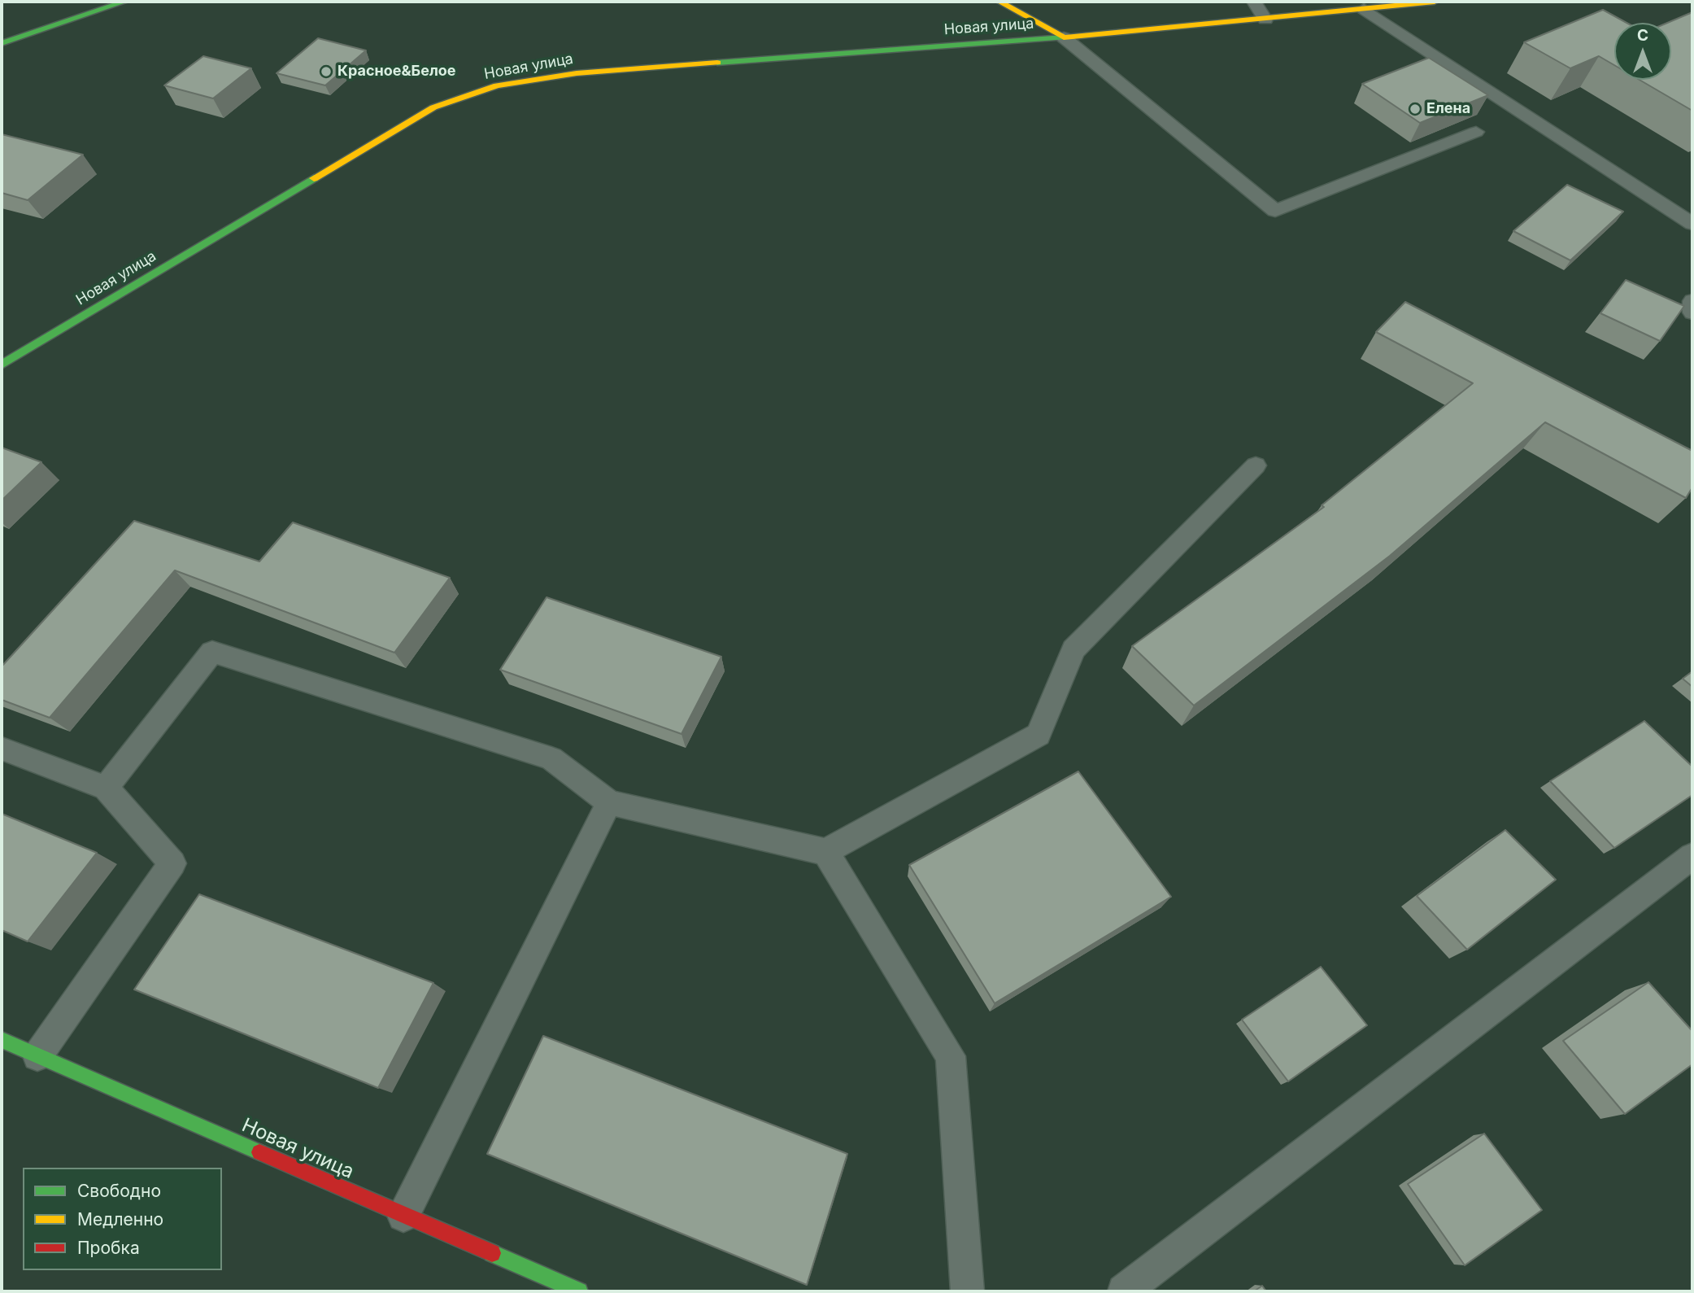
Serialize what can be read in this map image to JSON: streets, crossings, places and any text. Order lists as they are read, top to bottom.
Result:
{
  "streets": {
    "street": ["Новая улица"]
  },
  "places": ["Красное&Белое", "Елена"],
  "legend": ["Свободно", "Медленно", "Пробка"],
  "north": "top"
}
